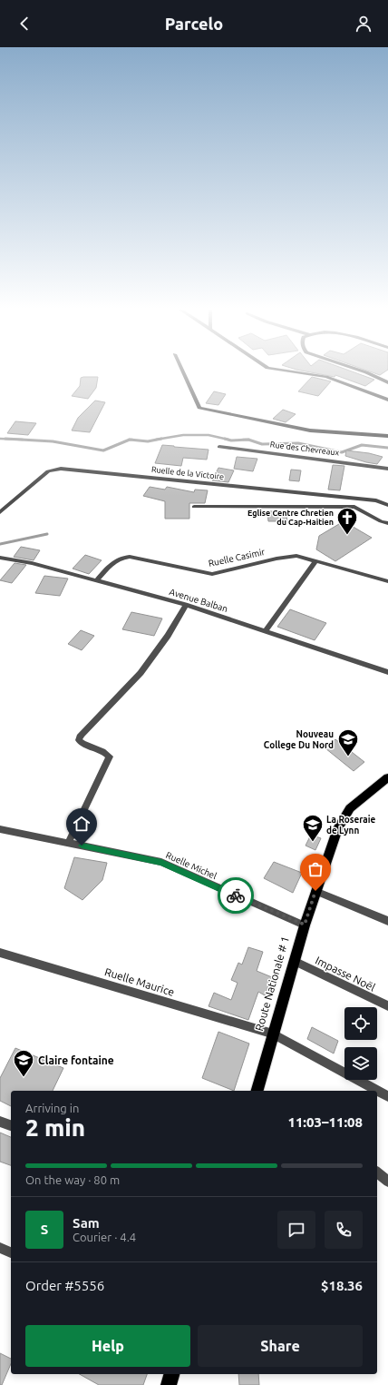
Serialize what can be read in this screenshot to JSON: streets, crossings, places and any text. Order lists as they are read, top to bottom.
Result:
{
  "streets": {
    "main road": ["Route Nationale # 1"],
    "street": [
      "Rue des Chevreaux",
      "Ruelle de la Victoire",
      "Ruelle Casimir",
      "Avenue Balban",
      "Ruelle Michel",
      "Impasse Noël",
      "Ruelle Maurice"
    ]
  },
  "crossings": [
    ["Ruelle Casimir", "Avenue Balban"],
    ["Ruelle Michel", "Route Nationale # 1"],
    ["Impasse Noël", "Route Nationale # 1"],
    ["Ruelle Maurice", "Route Nationale # 1"]
  ],
  "places": {
    "church": ["Eglise Centre Chretien du Cap-Haitien"],
    "school or university": ["Nouveau College Du Nord", "La Roseraie de Lynn", "Claire fontaine"]
  },
  "page": {
    "header": "Parcelo",
    "heading": ["2 min", "Arriving in", "11:03–11:08"],
    "panel": [
      "Sam",
      "Courier · 4.4",
      "Order #5556",
      "$18.36"
    ],
    "bar": "On the way · 80 m",
    "round": "S",
    "buttons": ["Help", "Share"]
  }
}
